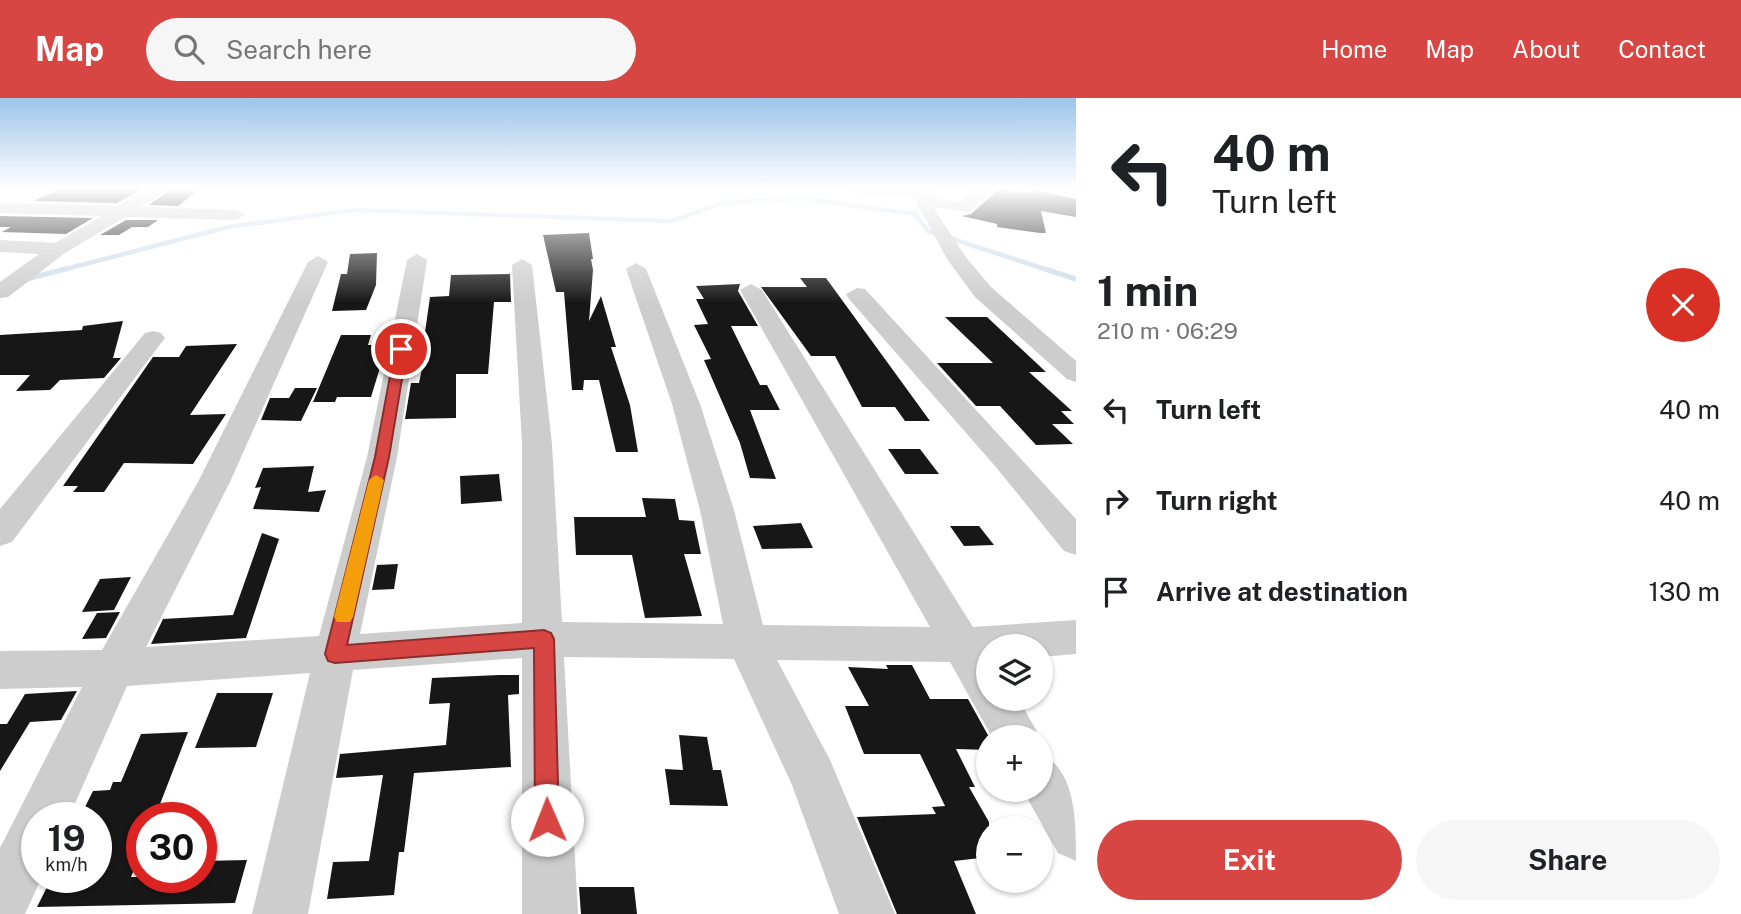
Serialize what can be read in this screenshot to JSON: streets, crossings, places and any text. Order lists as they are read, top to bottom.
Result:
{
  "page": {
    "header": "Map",
    "search": "Search here",
    "nav": [
      "Home",
      "Map",
      "About",
      "Contact"
    ],
    "turn": ["40 m", "Turn left"],
    "heading": ["1 min", "210 m · 06:29"],
    "list": [
      {
        "name": "Turn left",
        "value": "40 m"
      },
      {
        "name": "Turn right",
        "value": "40 m"
      },
      {
        "name": "Arrive at destination",
        "value": "130 m"
      }
    ],
    "map_buttons": ["+", "−"],
    "speed": "19 km/h",
    "limit": "30",
    "buttons": ["Exit", "Share"]
  }
}
